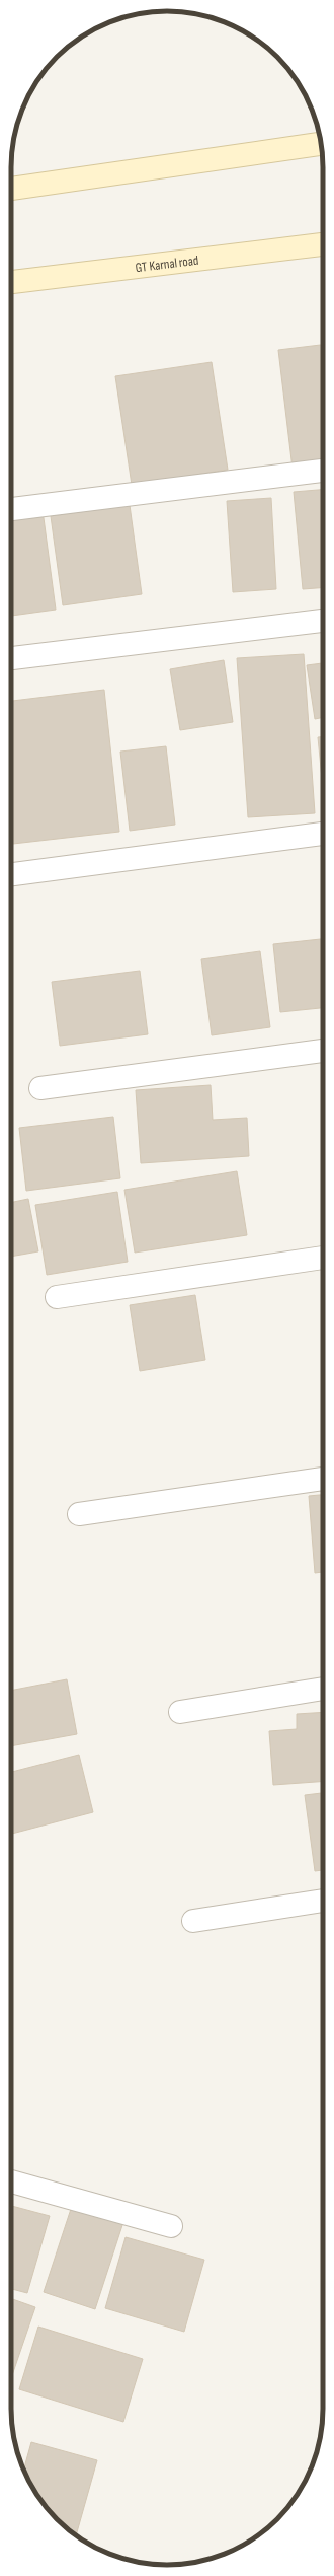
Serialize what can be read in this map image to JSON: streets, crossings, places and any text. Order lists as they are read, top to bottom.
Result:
{
  "streets": {
    "main road": ["GT Karnal road"]
  }
}
